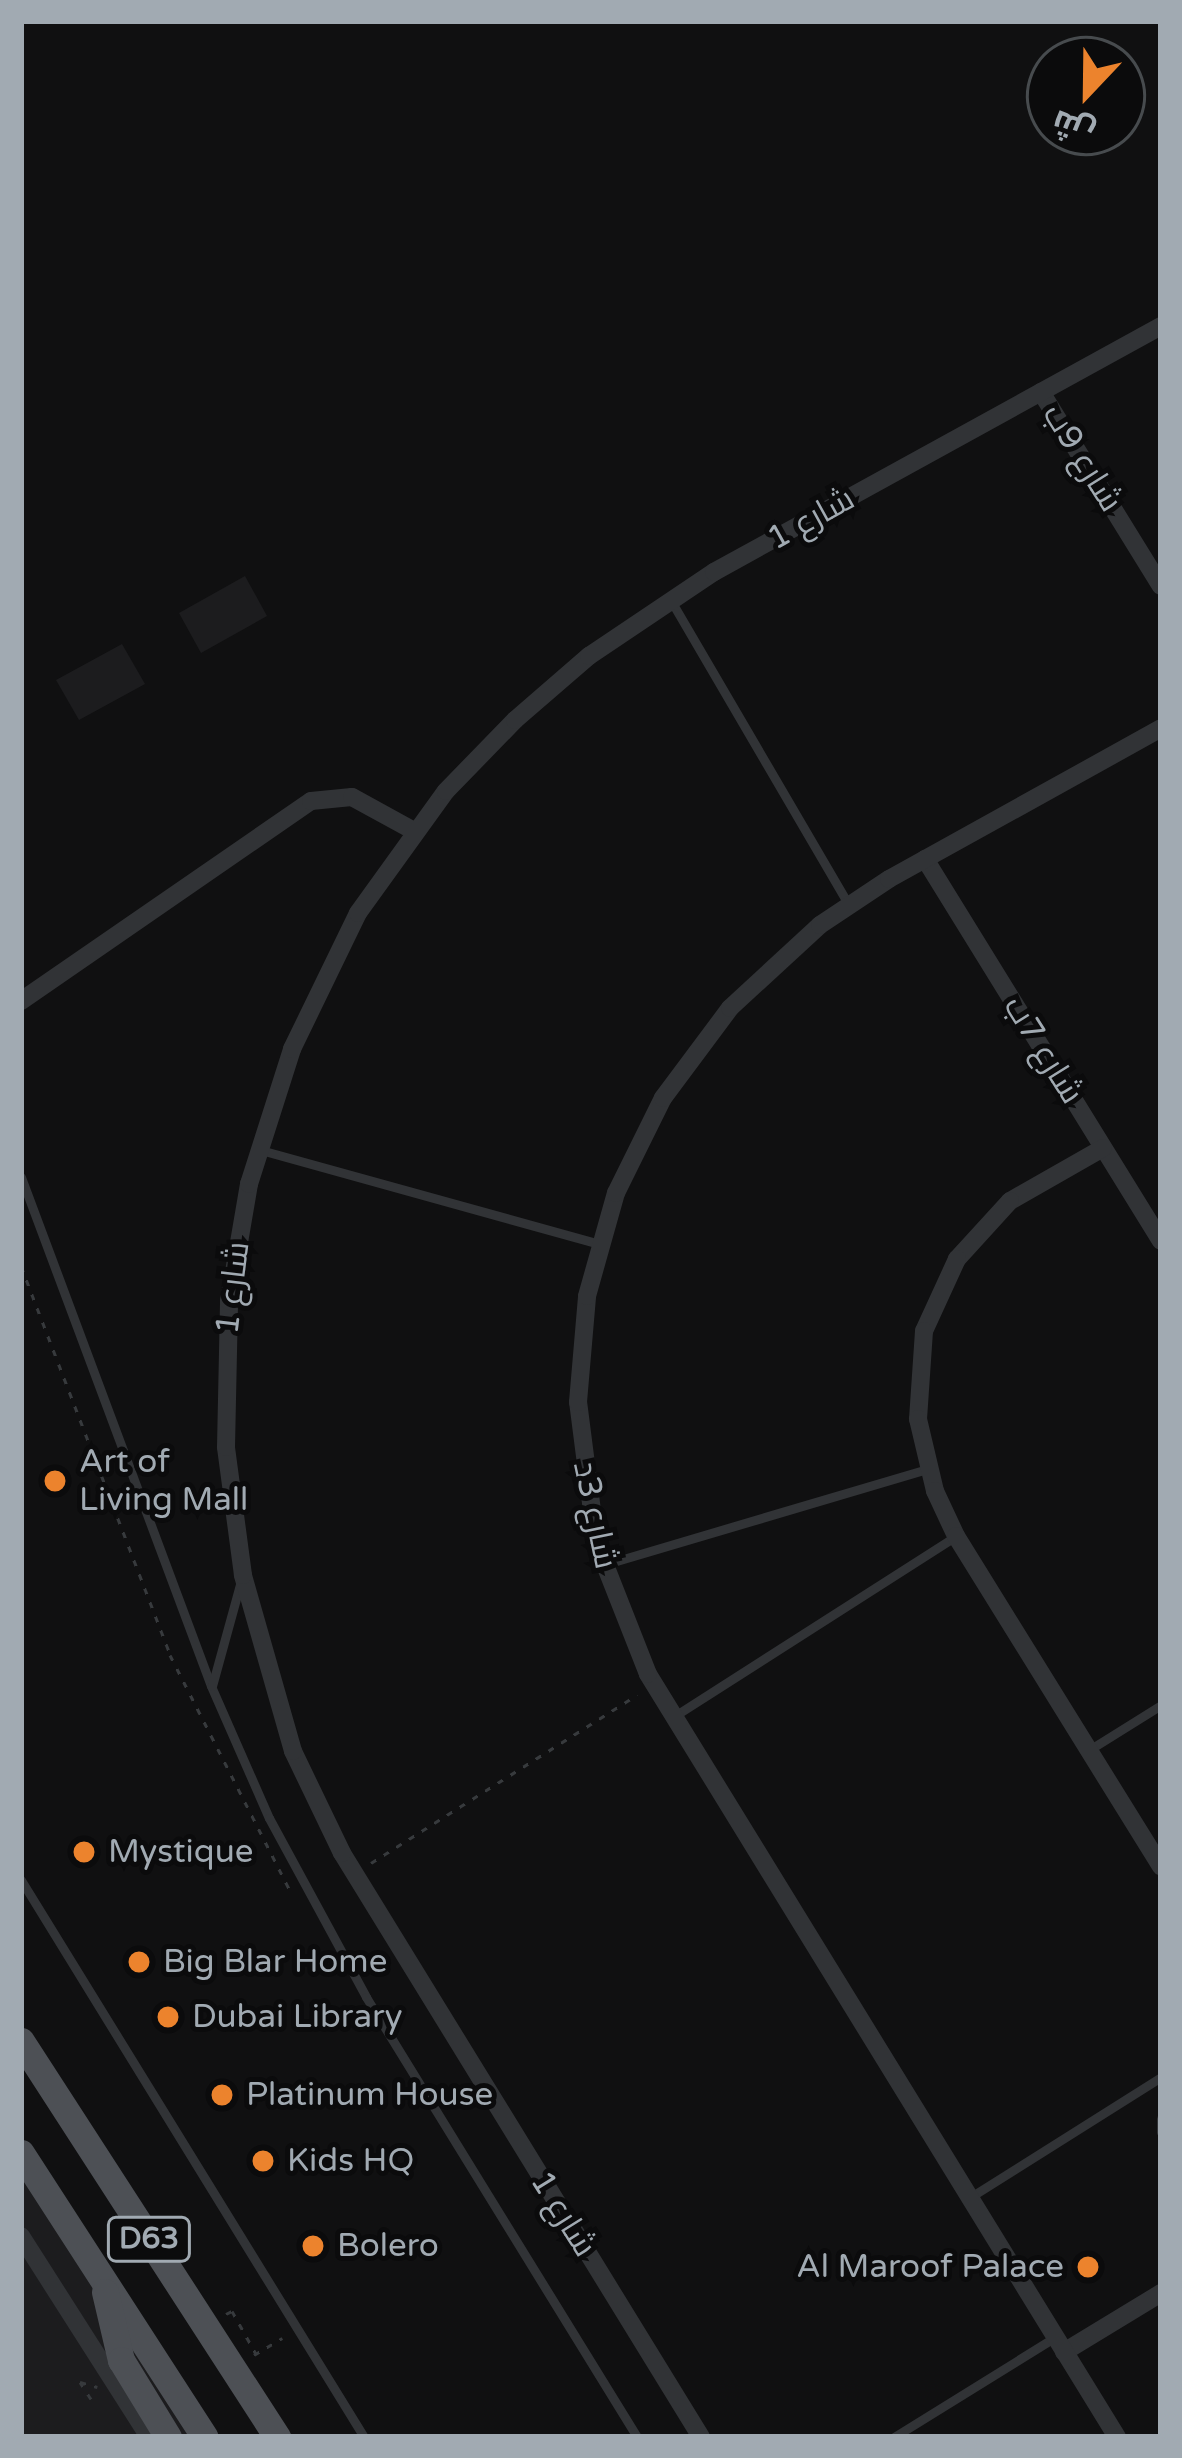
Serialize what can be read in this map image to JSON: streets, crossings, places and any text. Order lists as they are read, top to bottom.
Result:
{
  "streets": {
    "main road": ["D63"],
    "street": [
      "شارع 9ب",
      "شارع 1",
      "شارع 7ب",
      "شارع 3د"
    ]
  },
  "crossings": [
    ["شارع 9ب", "شارع 1"],
    ["شارع 7ب", "شارع 3د"]
  ],
  "places": [
    "Art of Living Mall",
    "Mystique",
    "Big Blar Home",
    "Dubai Library",
    "Platinum House",
    "Kids HQ",
    "Bolero",
    "Al Maroof Palace"
  ],
  "north": "bottom"
}
